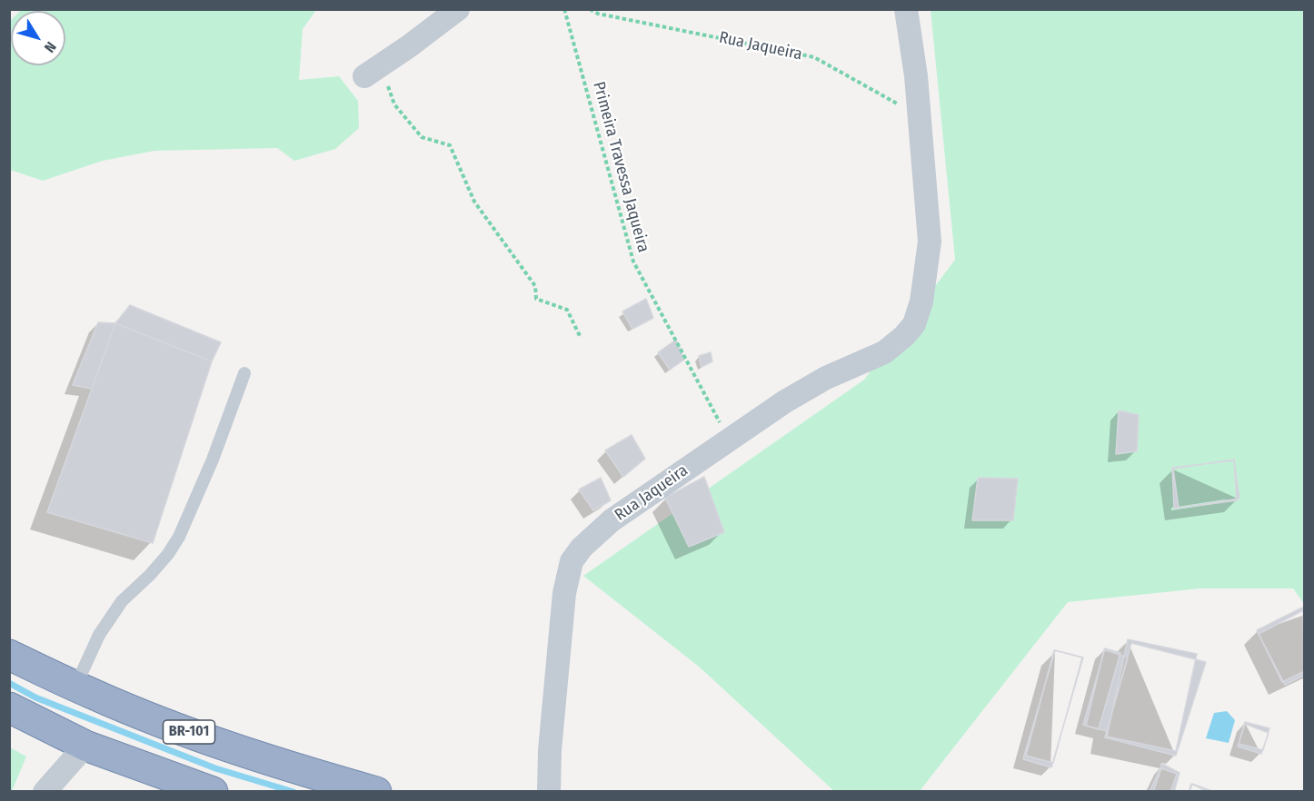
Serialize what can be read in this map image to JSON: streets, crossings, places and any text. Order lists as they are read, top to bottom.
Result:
{
  "streets": {
    "highway": ["BR-101"],
    "street": ["Rua Jaqueira"],
    "path": ["Primeira Travessa Jaqueira"]
  },
  "crossings": [
    ["Rua Jaqueira", "Primeira Travessa Jaqueira"]
  ],
  "north": "bottom right"
}
